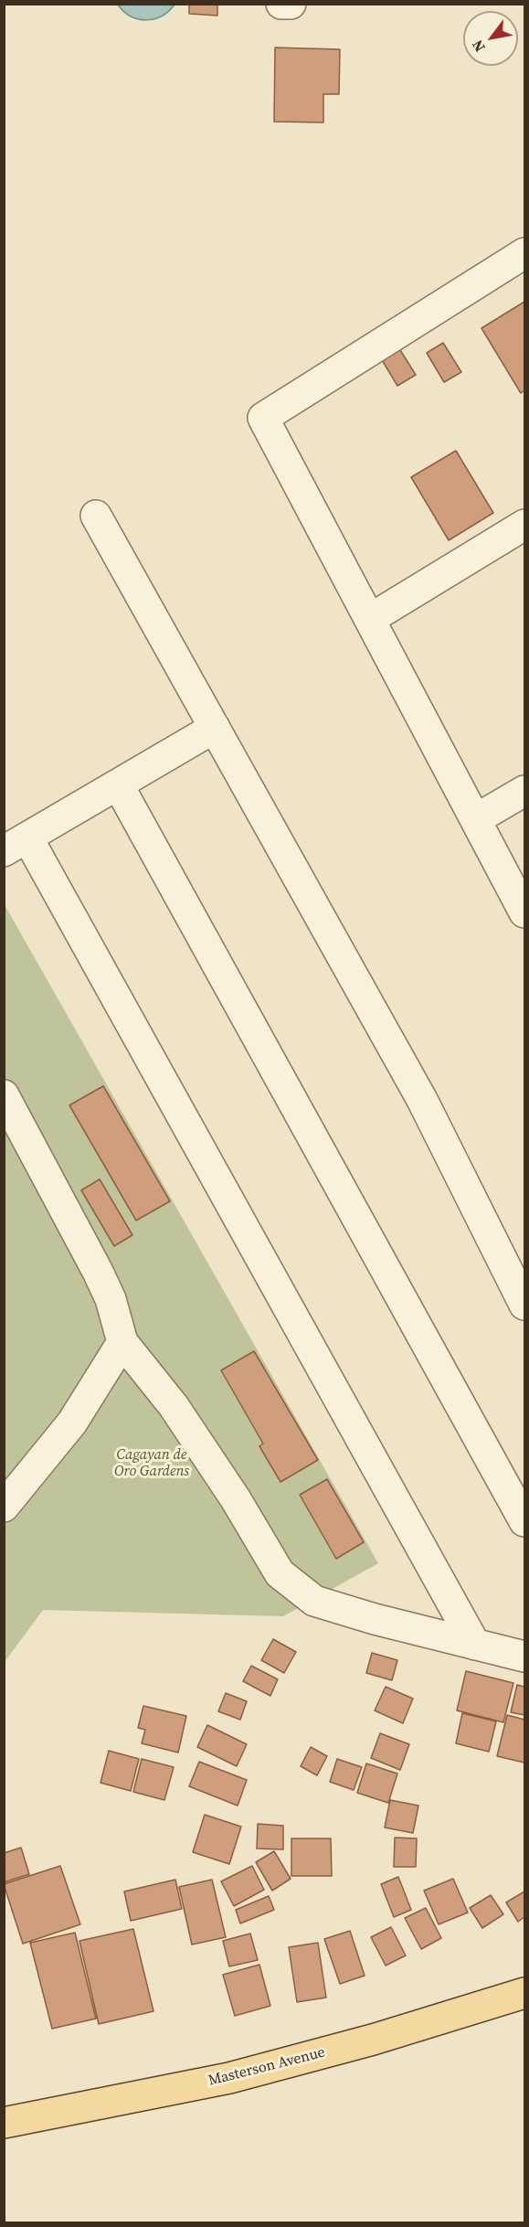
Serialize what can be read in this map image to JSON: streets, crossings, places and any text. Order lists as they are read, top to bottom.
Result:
{
  "streets": {
    "main road": ["Masterson Avenue"]
  },
  "parks": ["Cagayan de Oro Gardens"],
  "north": "bottom left"
}
